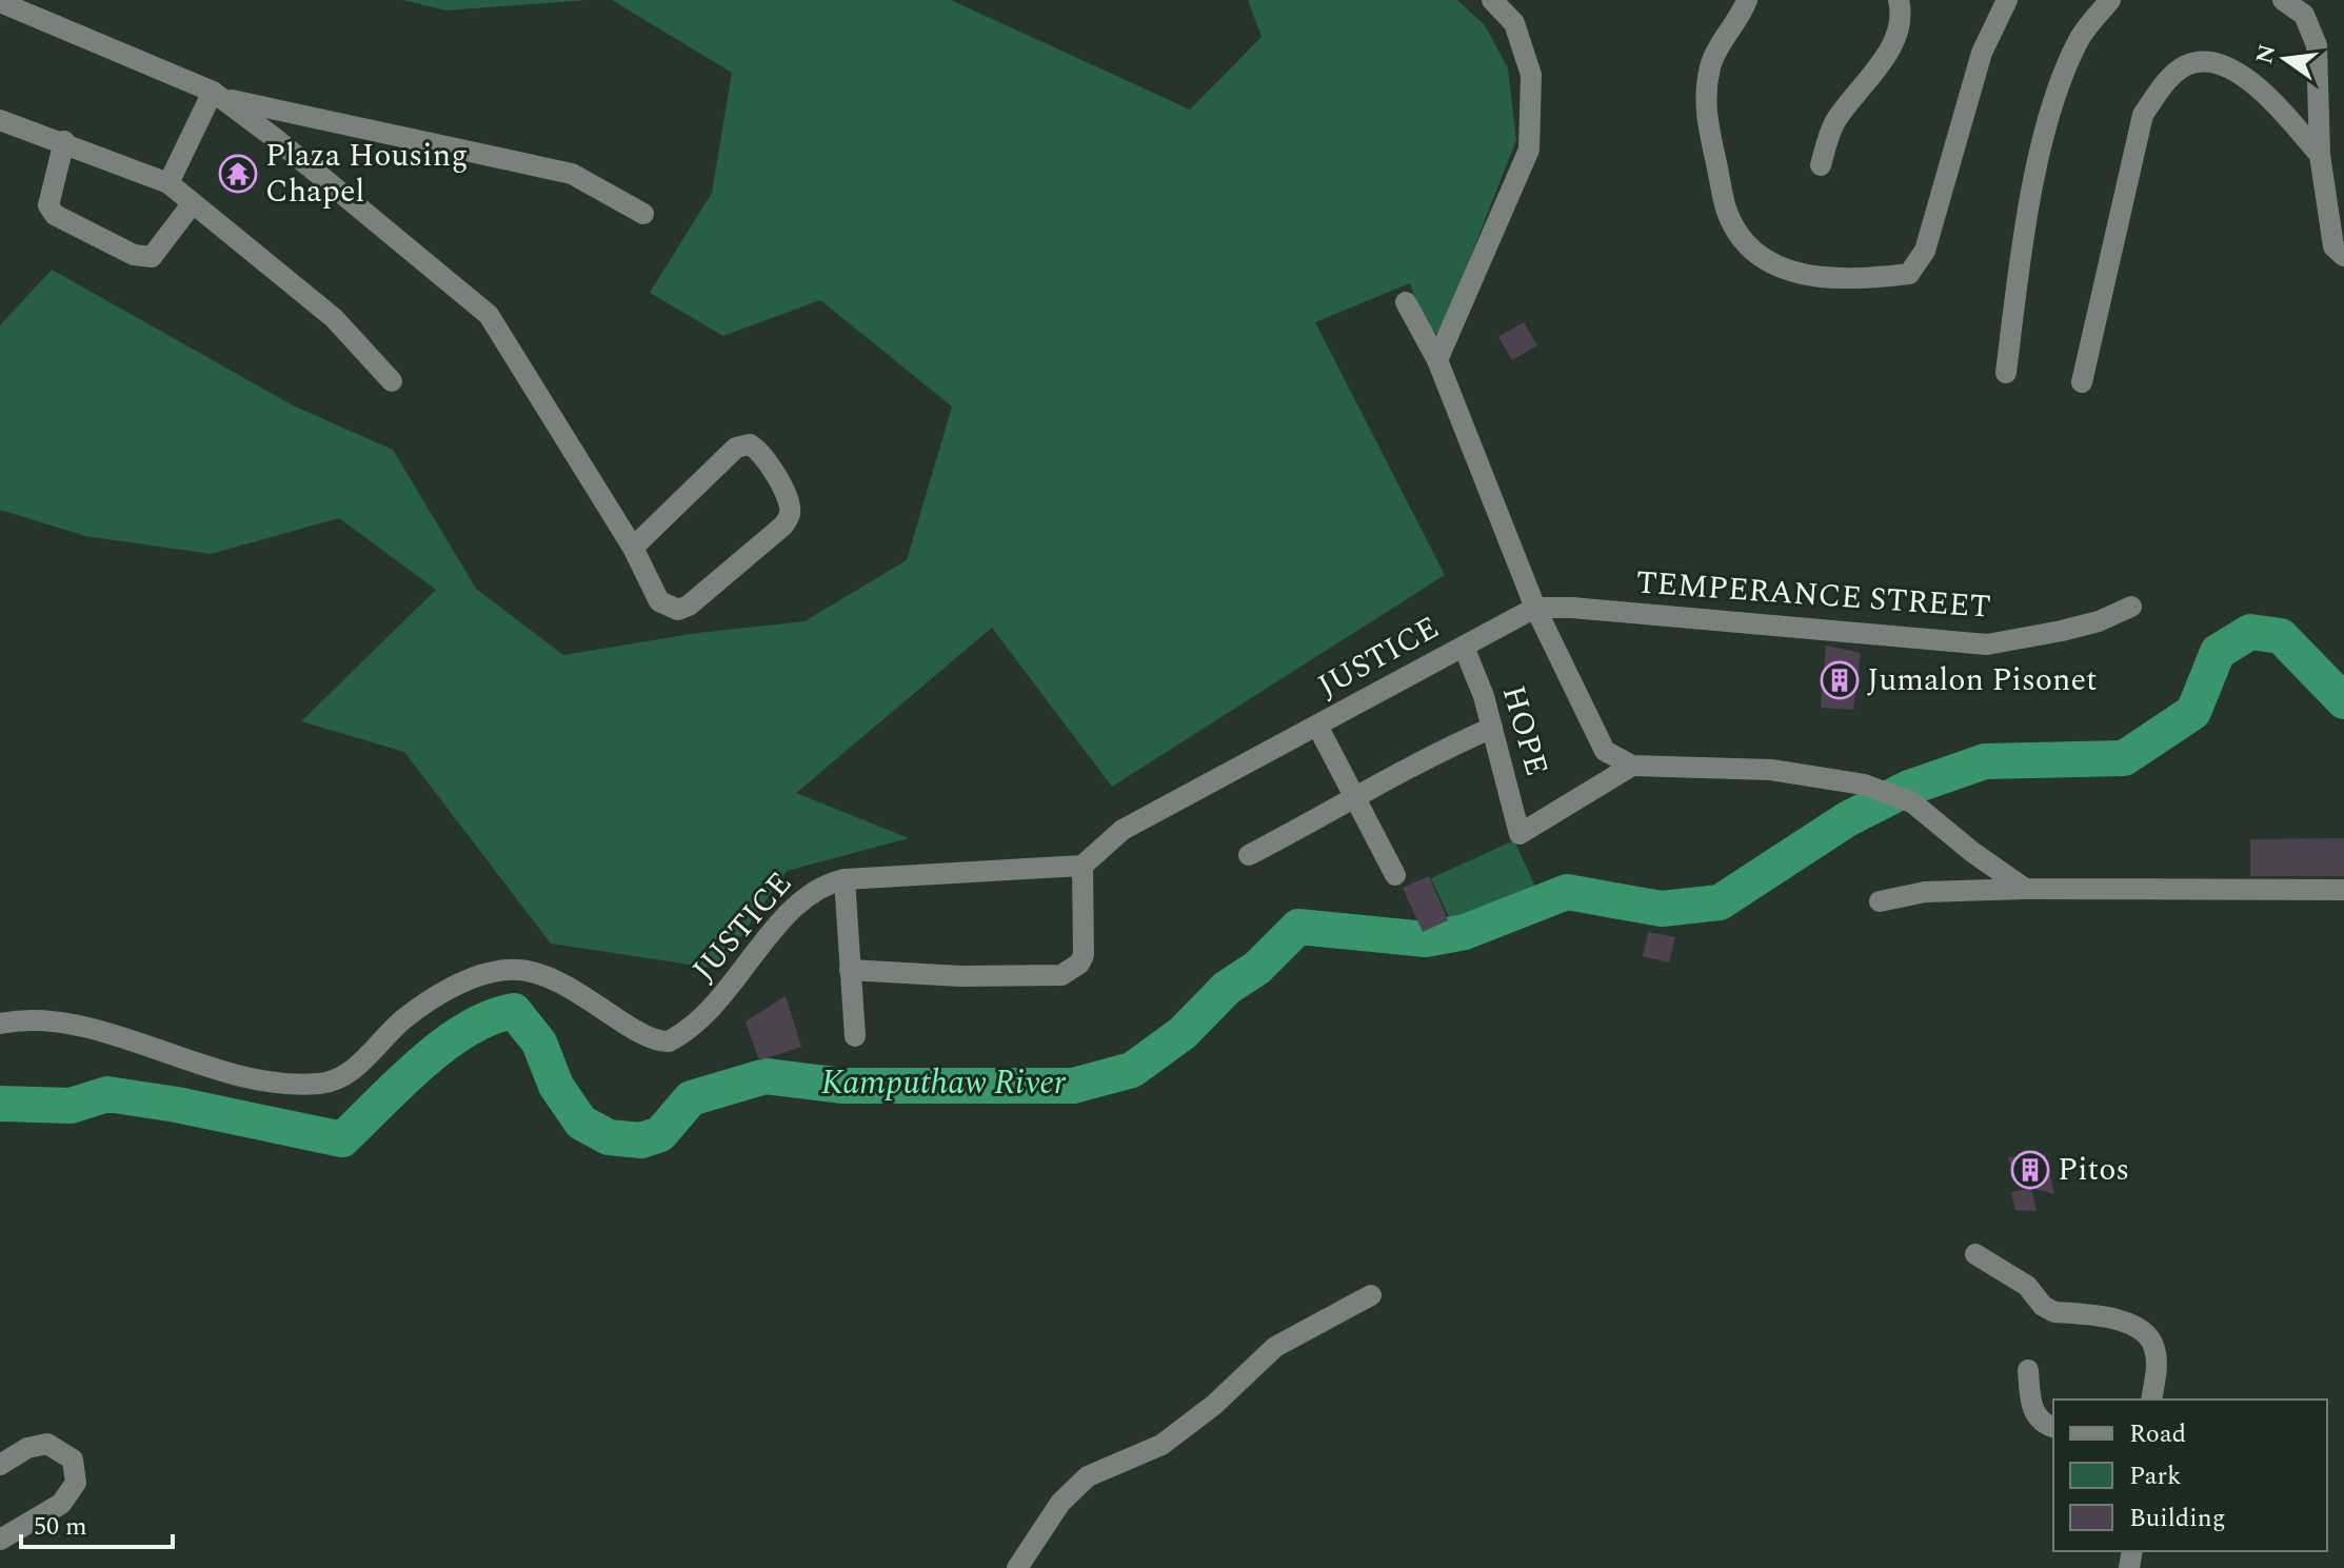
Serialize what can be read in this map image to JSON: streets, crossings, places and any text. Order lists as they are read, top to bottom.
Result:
{
  "streets": {
    "street": ["TEMPERANCE STREET", "JUSTICE", "HOPE"]
  },
  "crossings": [
    ["TEMPERANCE STREET", "JUSTICE"],
    ["JUSTICE", "HOPE"]
  ],
  "water": ["Kamputhaw River"],
  "places": {
    "temple": ["Plaza Housing Chapel"],
    "building": ["Jumalon Pisonet", "Pitos"]
  },
  "legend": ["Road", "Park", "Building"],
  "scale_bar": "50 m",
  "north": "left"
}
